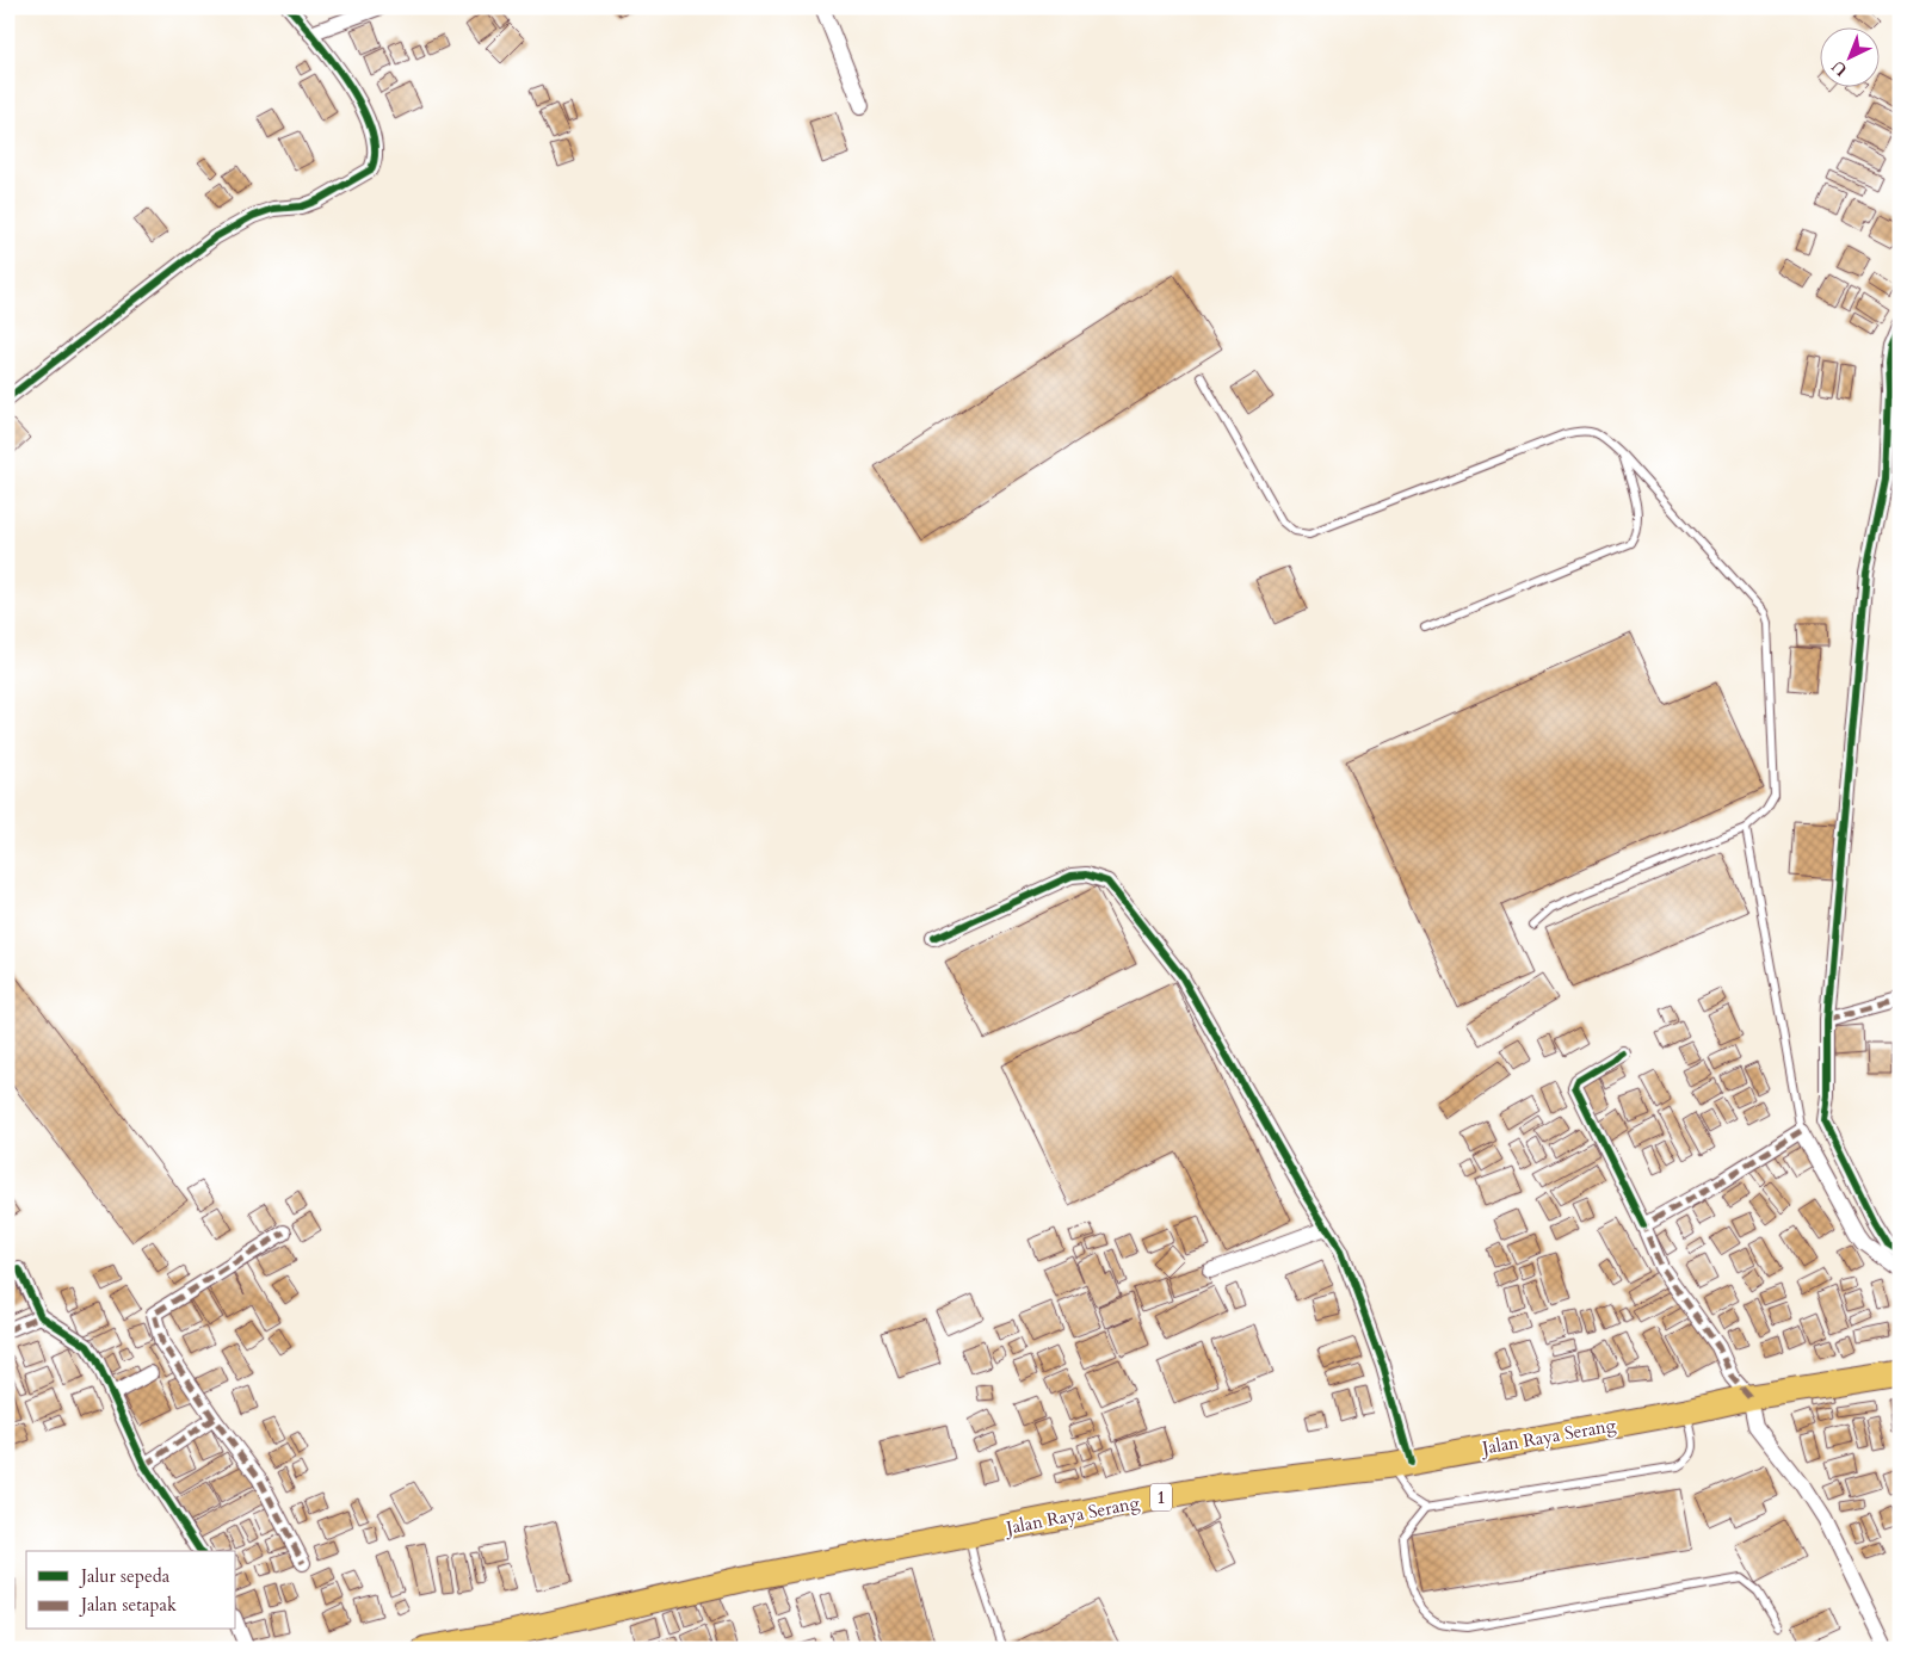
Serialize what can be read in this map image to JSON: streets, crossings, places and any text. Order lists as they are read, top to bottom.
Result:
{
  "streets": {
    "highway": ["Jalan Raya Serang", "1"]
  },
  "legend": ["Jalur sepeda", "Jalan setapak"],
  "north": "bottom left"
}
